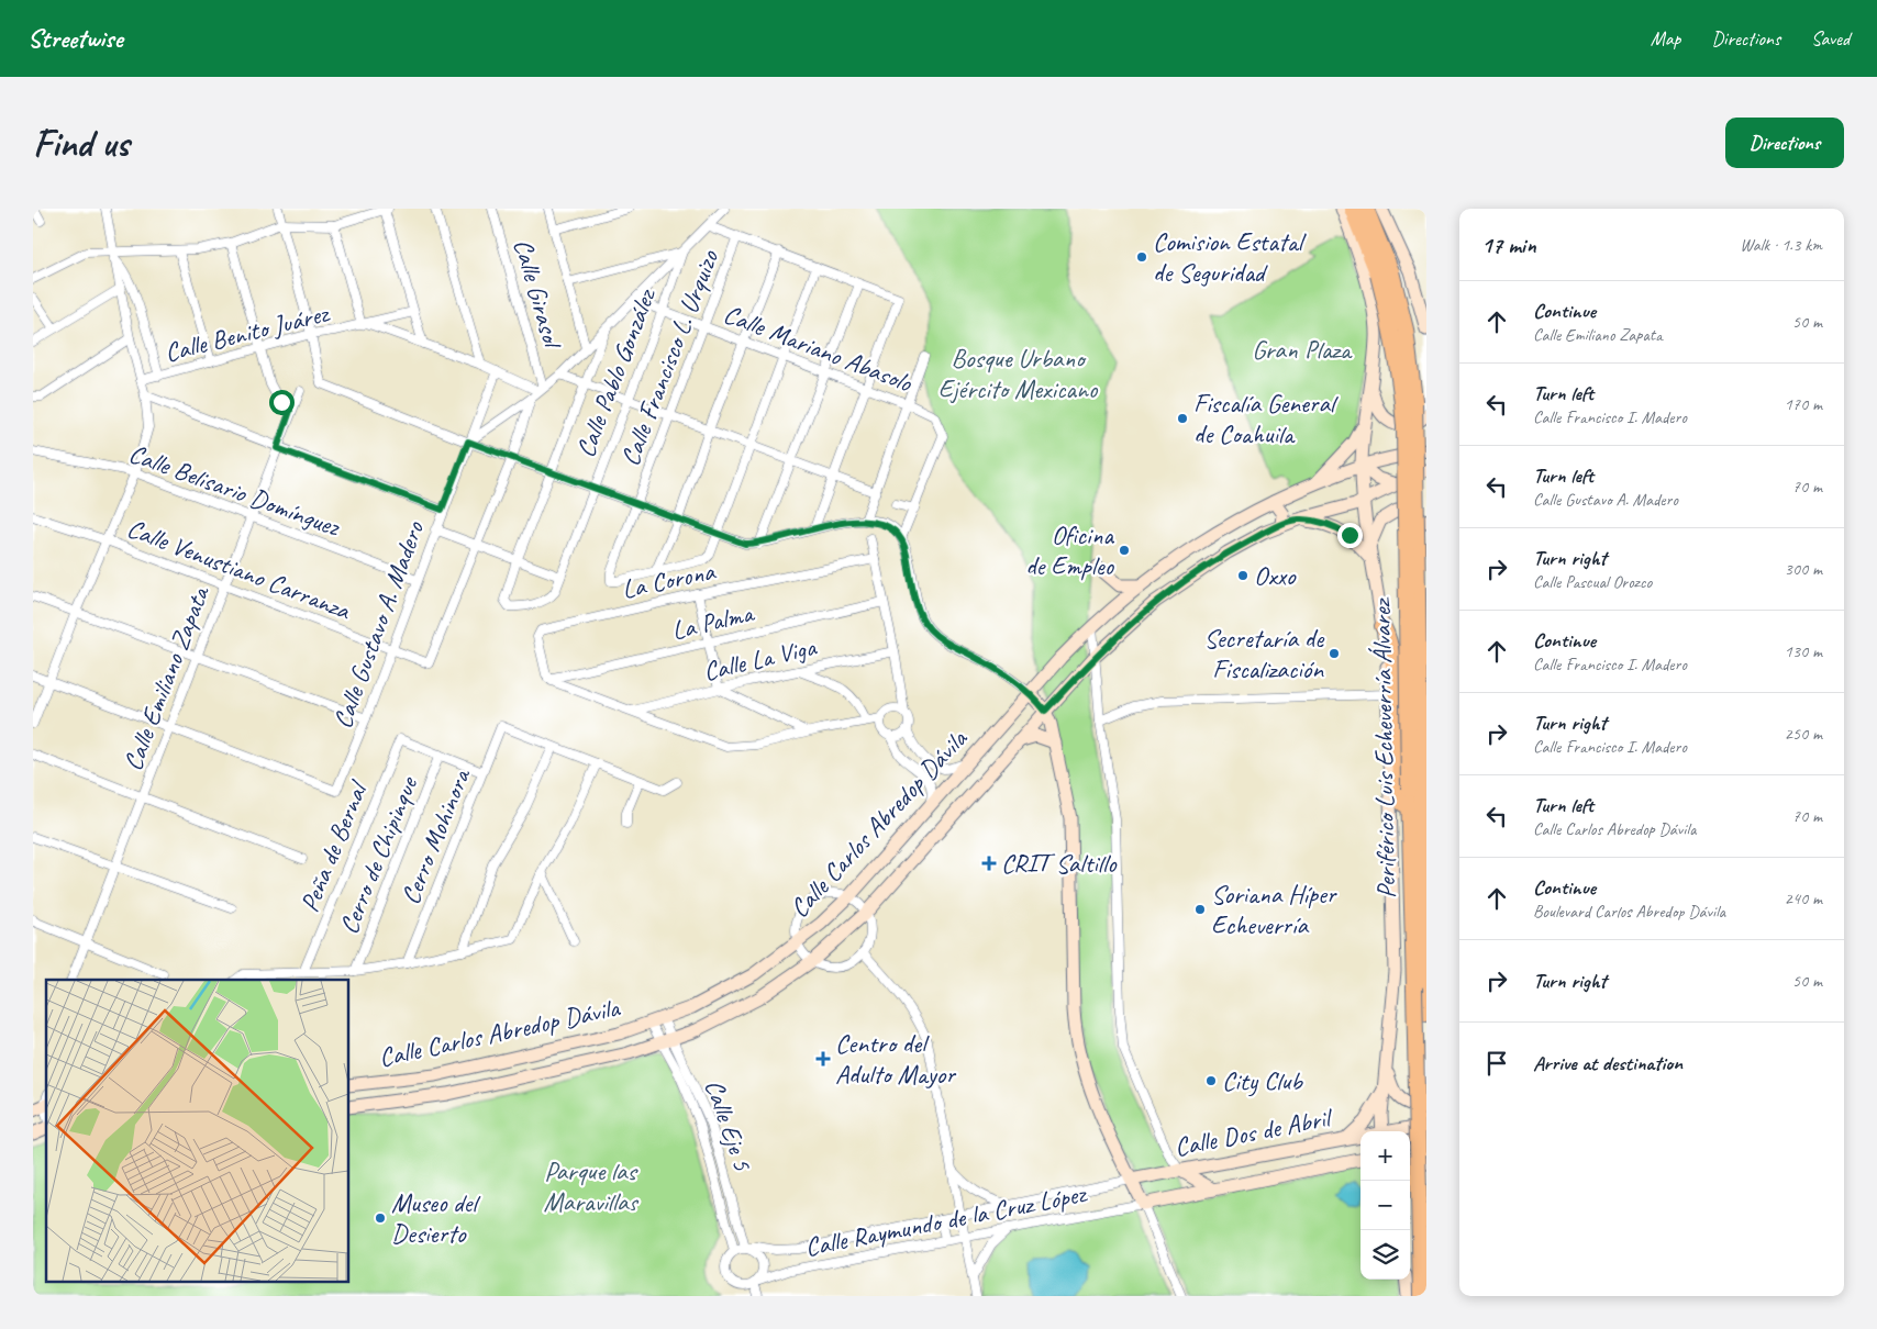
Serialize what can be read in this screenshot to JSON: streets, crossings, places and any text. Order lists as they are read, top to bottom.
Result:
{
  "streets": {
    "highway": ["Periférico Luis Echeverría Álvarez"],
    "main road": ["Calle Carlos Abredop Dávila", "Calle Dos de Abril"],
    "street": [
      "Calle Girasol",
      "Calle Benito Juárez",
      "Calle Mariano Abasolo",
      "Calle Francisco L. Urquizo",
      "Calle Pablo González",
      "Calle Belisario Domínguez",
      "Calle Venustiano Carranza",
      "La Corona",
      "La Palma",
      "Calle Gustavo A. Madero",
      "Calle La Viga",
      "Calle Emiliano Zapata",
      "Cerro Mohinora",
      "Peña de Bernal",
      "Cerro de Chipinque",
      "Calle Eje 5",
      "Calle Raymundo de la Cruz López"
    ]
  },
  "crossings": [
    ["Calle Girasol", "Calle Benito Juárez"],
    ["Calle Benito Juárez", "Calle Gustavo A. Madero"],
    ["Calle Mariano Abasolo", "Calle Francisco L. Urquizo"],
    ["Calle Mariano Abasolo", "Calle Pablo González"],
    ["Calle Belisario Domínguez", "Calle Gustavo A. Madero"],
    ["Calle Belisario Domínguez", "Calle Emiliano Zapata"],
    ["Calle Venustiano Carranza", "Calle Gustavo A. Madero"],
    ["Calle Venustiano Carranza", "Calle Emiliano Zapata"],
    ["La Corona", "La Palma"],
    ["Calle Gustavo A. Madero", "Calle Emiliano Zapata"],
    ["Periférico Luis Echeverría Álvarez", "Calle Carlos Abredop Dávila"],
    ["Calle Carlos Abredop Dávila", "Calle Eje 5"],
    ["Peña de Bernal", "Cerro de Chipinque"],
    ["Calle Eje 5", "Calle Raymundo de la Cruz López"],
    ["Calle Dos de Abril", "Calle Raymundo de la Cruz López"]
  ],
  "parks": ["Gran Plaza", "Bosque Urbano Ejército Mexicano", "Parque las Maravillas"],
  "places": {
    "other": [
      "Comision Estatal de Seguridad",
      "Fiscalía General de Coahuila",
      "Oficina de Empleo",
      "Oxxo",
      "Secretaría de Fiscalización",
      "Soriana Híper Echeverría",
      "City Club",
      "Museo del Desierto"
    ],
    "health": ["CRIT Saltillo", "Centro del Adulto Mayor"]
  },
  "page": {
    "header": "Streetwise",
    "nav": ["Map", "Directions", "Saved"],
    "buttons": "Directions",
    "title": "Find us",
    "heading": ["17 min", "Walk · 1.3 km"],
    "list": [
      ["Continue", "Calle Emiliano Zapata", "50 m"],
      ["Turn left", "Calle Francisco I. Madero", "170 m"],
      ["Turn left", "Calle Gustavo A. Madero", "70 m"],
      ["Turn right", "Calle Pascual Orozco", "300 m"],
      ["Continue", "Calle Francisco I. Madero", "130 m"],
      ["Turn right", "Calle Francisco I. Madero", "250 m"],
      ["Turn left", "Calle Carlos Abredop Dávila", "70 m"],
      ["Continue", "Boulevard Carlos Abredop Dávila", "240 m"],
      ["Turn right", "50 m"],
      "Arrive at destination"
    ],
    "map_buttons": ["+", "−"]
  }
}
